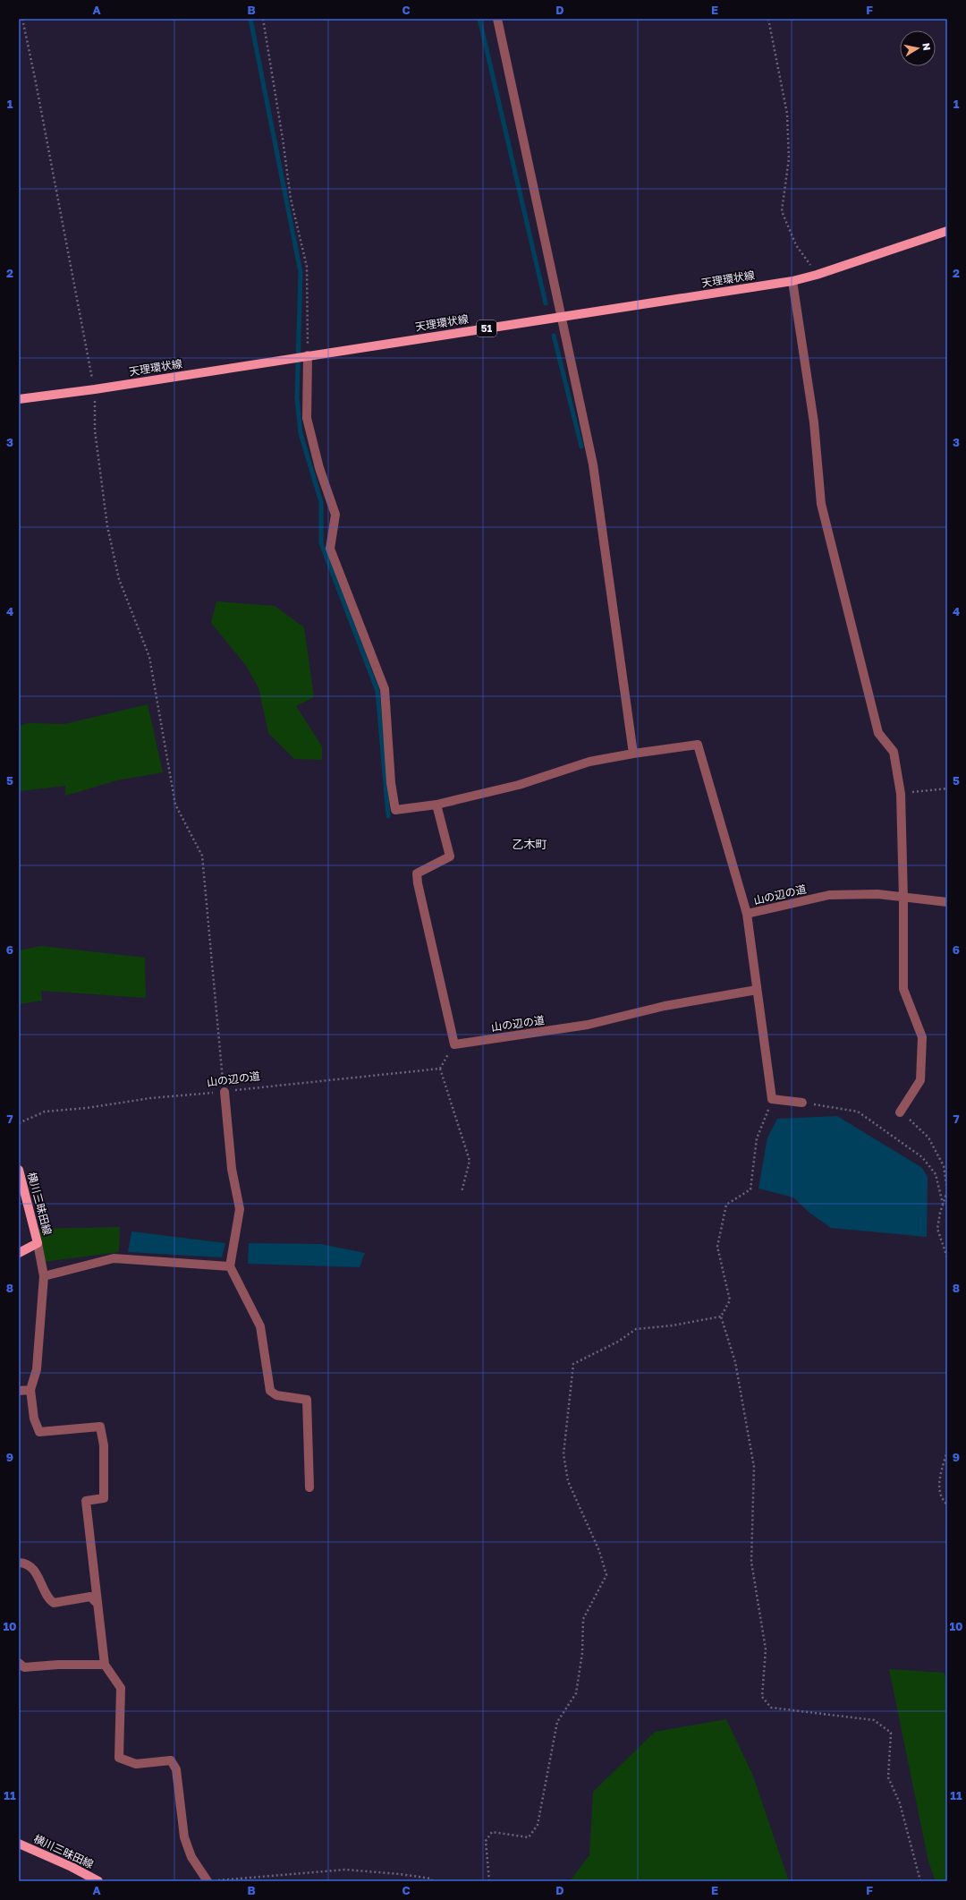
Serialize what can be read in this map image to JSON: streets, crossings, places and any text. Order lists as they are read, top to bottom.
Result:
{
  "streets": {
    "main road": ["天理環状線", "51", "横川三昧田線"],
    "street": ["山の辺の道"]
  },
  "districts": ["乙木町"],
  "north": "right",
  "grid": {
    "columns": [
      "A",
      "B",
      "C",
      "D",
      "E",
      "F"
    ],
    "rows": [
      "1",
      "2",
      "3",
      "4",
      "5",
      "6",
      "7",
      "8",
      "9",
      "10",
      "11"
    ]
  }
}
